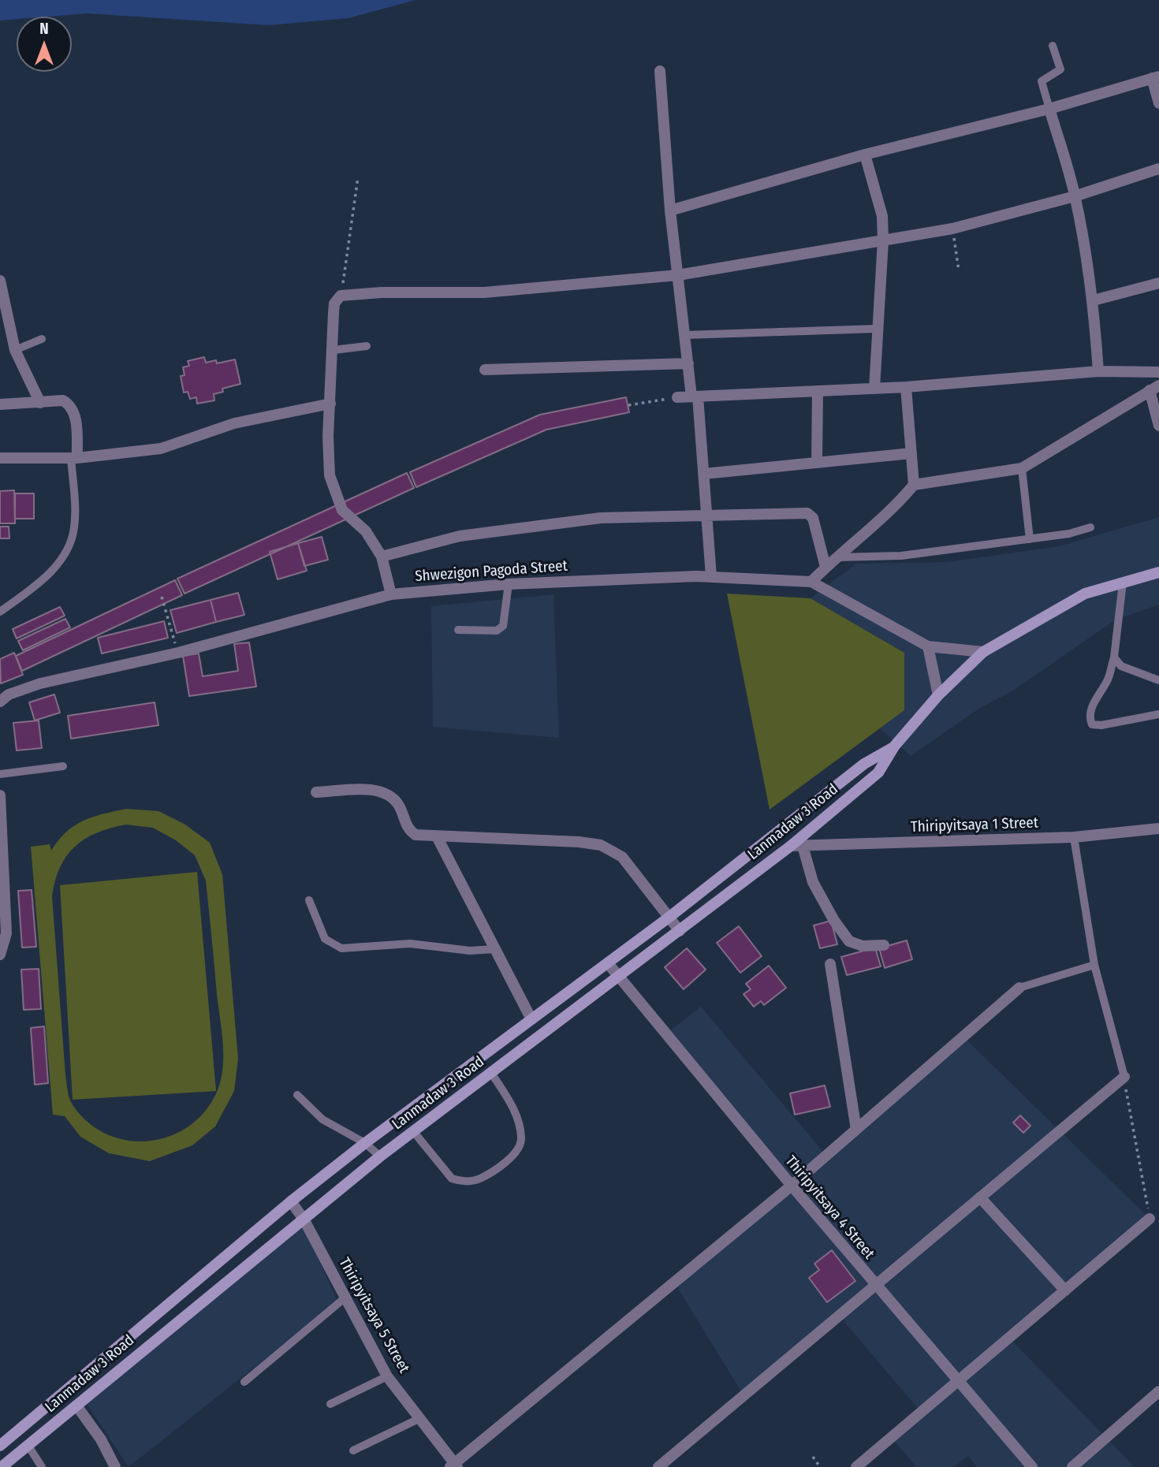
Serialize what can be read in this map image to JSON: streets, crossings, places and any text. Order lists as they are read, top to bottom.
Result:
{
  "streets": {
    "main road": ["Lanmadaw 3 Road"],
    "street": [
      "Shwezigon Pagoda Street",
      "Thiripyitsaya 1 Street",
      "Thiripyitsaya 4 Street",
      "Thiripyitsaya 5 Street"
    ]
  },
  "crossings": [
    ["Shwezigon Pagoda Street", "Lanmadaw 3 Road"],
    ["Lanmadaw 3 Road", "Thiripyitsaya 1 Street"],
    ["Lanmadaw 3 Road", "Thiripyitsaya 4 Street"],
    ["Lanmadaw 3 Road", "Thiripyitsaya 5 Street"]
  ],
  "north": "top"
}
